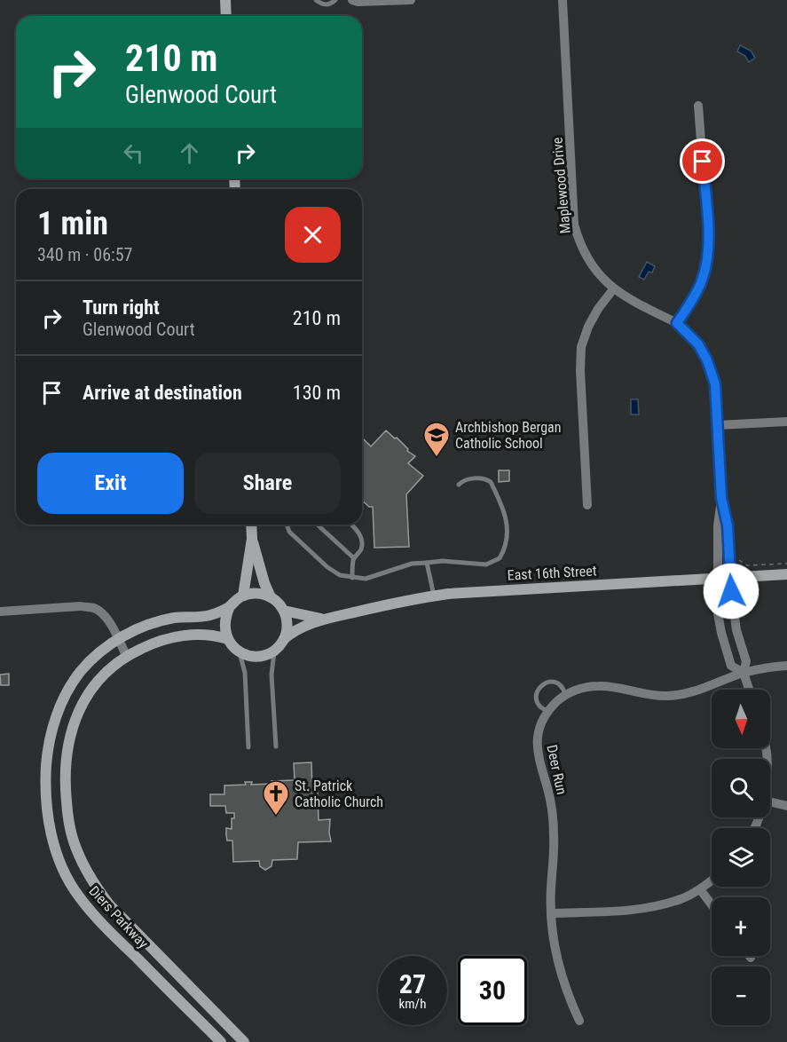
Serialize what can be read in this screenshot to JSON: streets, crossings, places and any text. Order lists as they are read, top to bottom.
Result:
{
  "streets": {
    "main road": ["East 16th Street", "Diers Parkway"],
    "street": ["Maplewood Drive", "Deer Run"]
  },
  "crossings": [
    ["Maplewood Drive", "East 16th Street"],
    ["Maplewood Drive", "Deer Run"],
    ["East 16th Street", "Diers Parkway"]
  ],
  "places": {
    "school or university": ["Archbishop Bergan Catholic School"],
    "church": ["St. Patrick Catholic Church"]
  },
  "north": "bottom",
  "page": {
    "turn": ["210 m", "Glenwood Court"],
    "heading": ["1 min", "340 m · 06:57"],
    "list": [
      {
        "name": "Turn right",
        "note": "Glenwood Court",
        "value": "210 m"
      },
      {
        "name": "Arrive at destination",
        "value": "130 m"
      }
    ],
    "buttons": ["Exit", "Share"],
    "map_buttons": ["+", "−"],
    "speed": "27 km/h",
    "limit": "30"
  }
}
